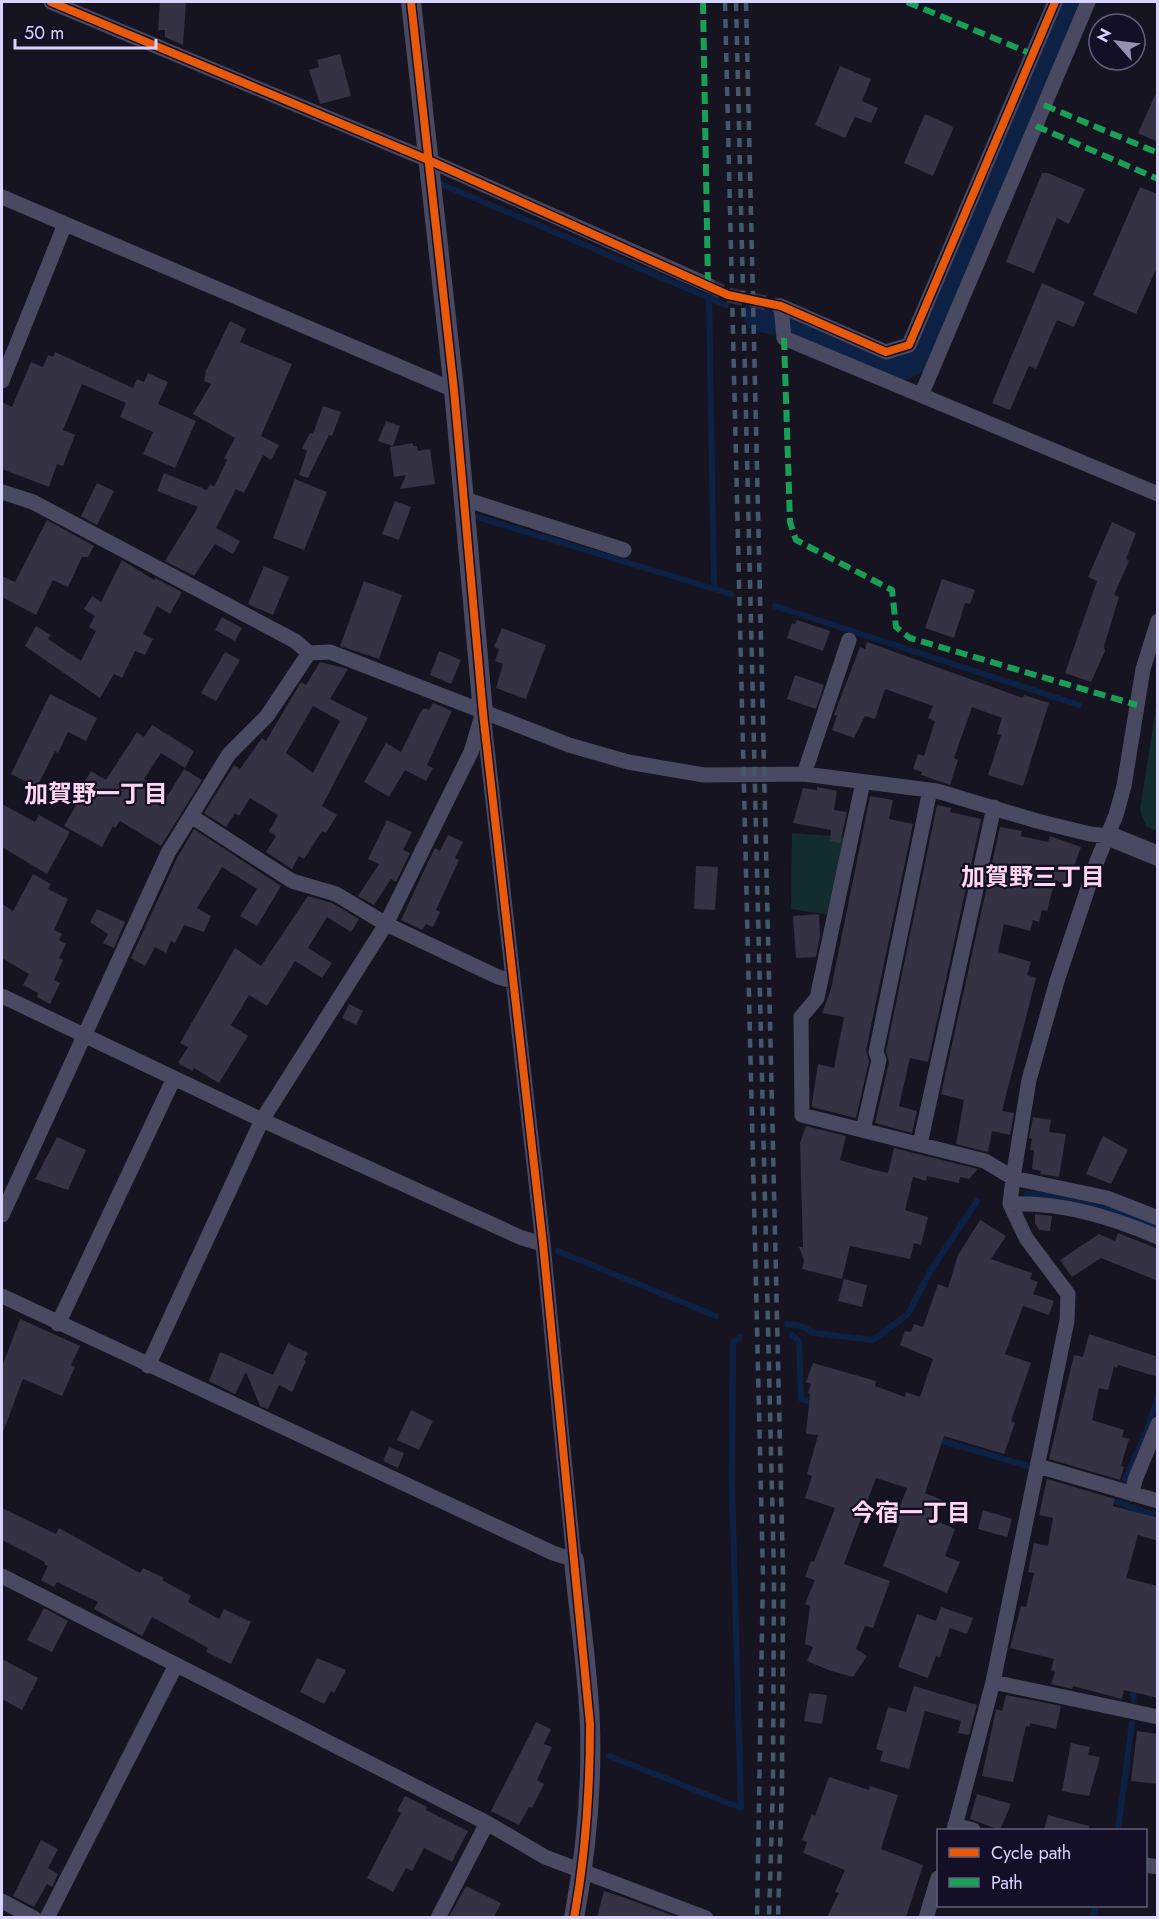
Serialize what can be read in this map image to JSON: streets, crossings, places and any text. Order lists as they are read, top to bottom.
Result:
{
  "districts": ["加賀野一丁目", "加賀野三丁目", "今宿一丁目"],
  "legend": ["Cycle path", "Path"],
  "scale_bar": "50 m",
  "north": "top left"
}
